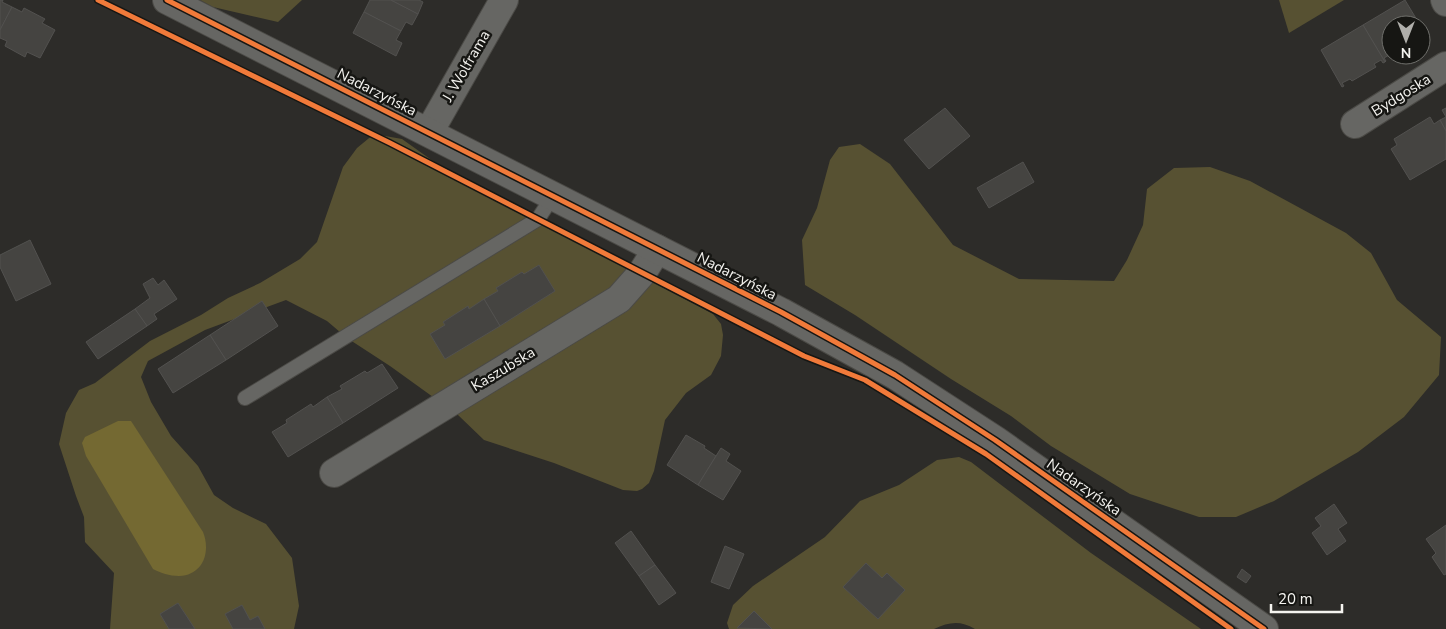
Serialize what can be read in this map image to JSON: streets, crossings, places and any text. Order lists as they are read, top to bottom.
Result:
{
  "streets": {
    "street": [
      "J. Wolframa",
      "Nadarzyńska",
      "Bydgoska",
      "Kaszubska"
    ]
  },
  "crossings": [
    ["J. Wolframa", "Nadarzyńska"],
    ["Nadarzyńska", "Kaszubska"]
  ],
  "scale_bar": "20 m",
  "north": "bottom"
}
